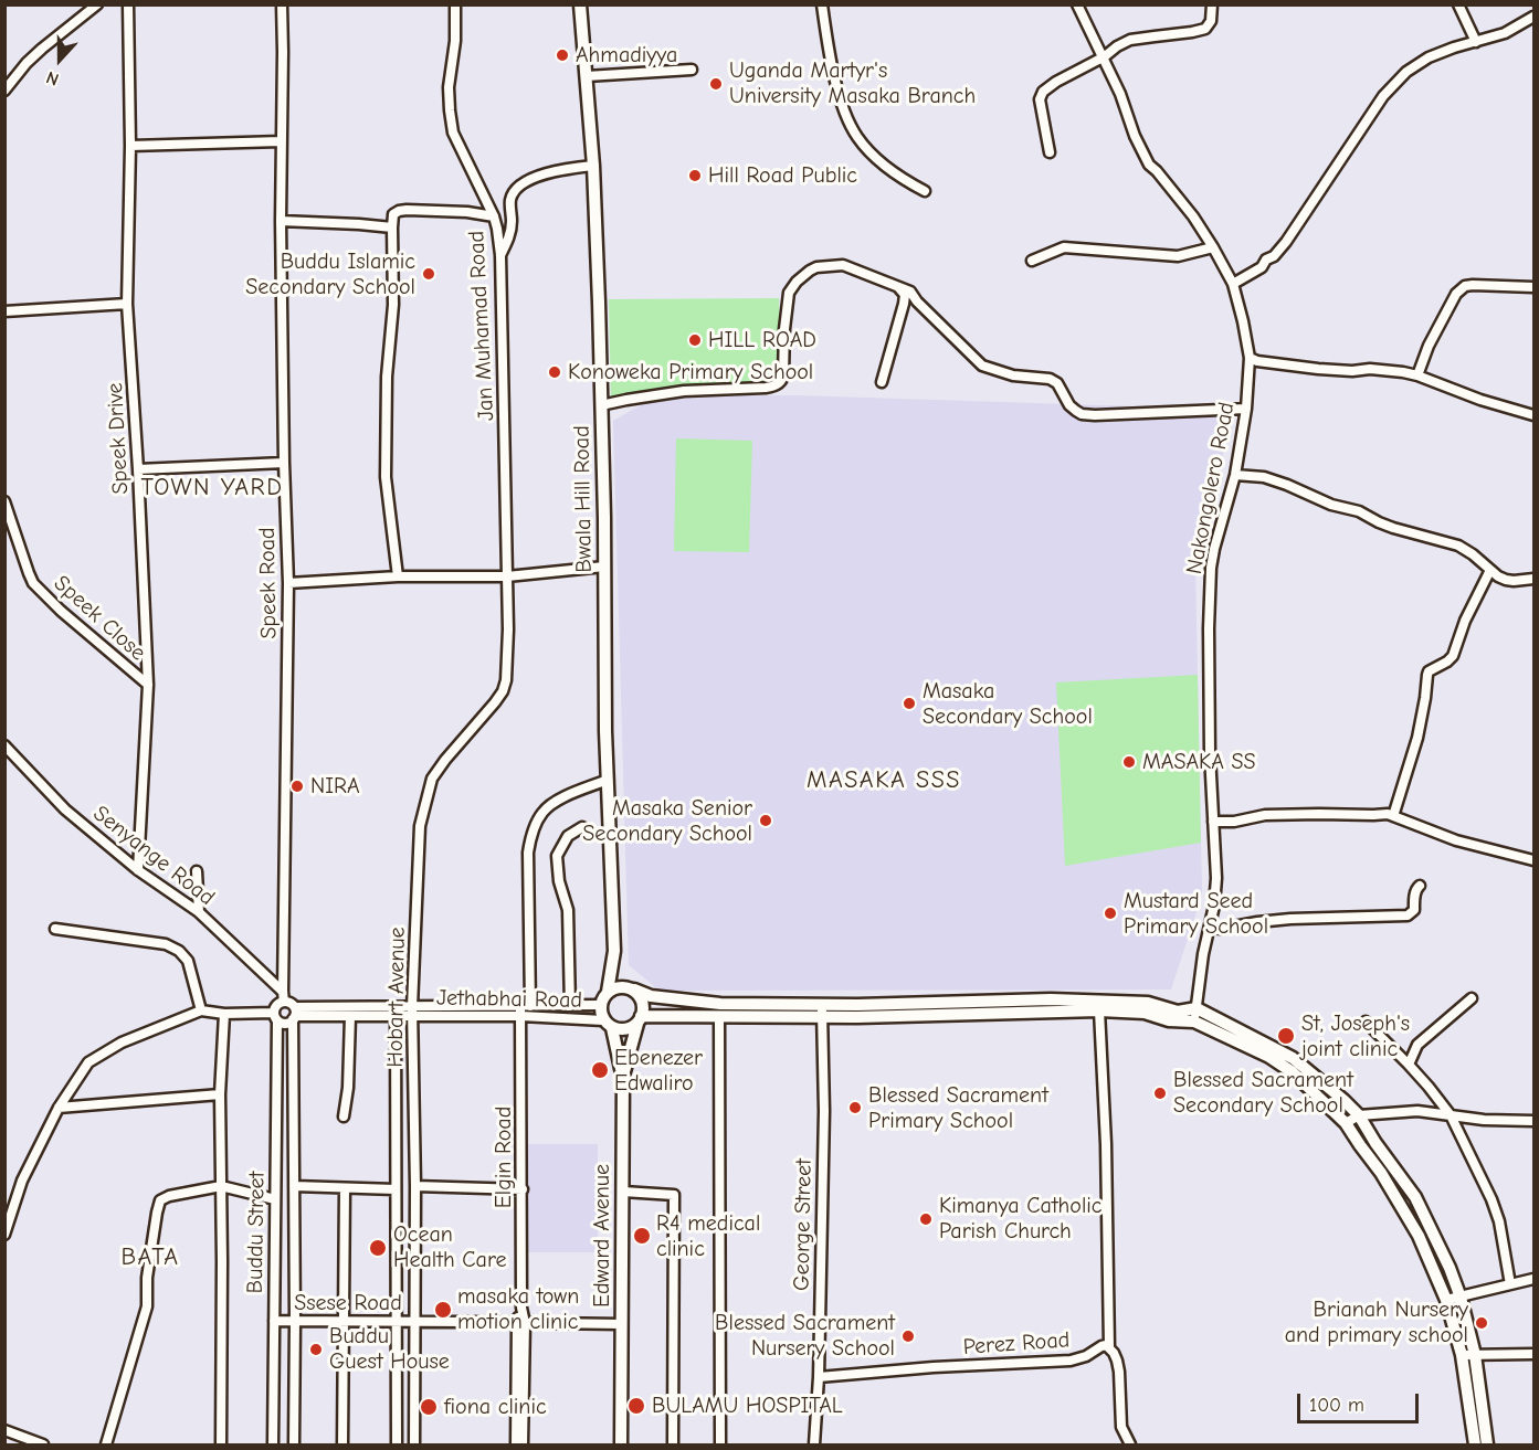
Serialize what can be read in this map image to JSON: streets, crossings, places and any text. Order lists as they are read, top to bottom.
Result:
{
  "streets": {
    "street": [
      "Jan Muhamad Road",
      "Speek Drive",
      "Nakongolero Road",
      "Bwala Hill Road",
      "Speek Road",
      "Speek Close",
      "Senyange Road",
      "Hobart Avenue",
      "Jethabhai Road",
      "Elgin Road",
      "George Street",
      "Buddu Street",
      "Edward Avenue",
      "Ssese Road",
      "Perez Road"
    ]
  },
  "crossings": [
    ["Jan Muhamad Road", "Hobart Avenue"],
    ["Speek Drive", "Speek Close"],
    ["Speek Drive", "Senyange Road"],
    ["Bwala Hill Road", "Jethabhai Road"],
    ["Bwala Hill Road", "Elgin Road"],
    ["Bwala Hill Road", "Edward Avenue"],
    ["Speek Road", "Senyange Road"],
    ["Senyange Road", "Jethabhai Road"],
    ["Hobart Avenue", "Jethabhai Road"],
    ["Hobart Avenue", "Ssese Road"],
    ["Jethabhai Road", "Elgin Road"],
    ["Jethabhai Road", "Edward Avenue"],
    ["Elgin Road", "Ssese Road"],
    ["George Street", "Perez Road"],
    ["Buddu Street", "Ssese Road"],
    ["Edward Avenue", "Ssese Road"]
  ],
  "districts": ["TOWN YARD", "MASAKA SSS", "BATA"],
  "places": [
    "Ahmadiyya",
    "Uganda Martyr's University Masaka Branch",
    "Hill Road Public",
    "Buddu Islamic Secondary School",
    "HILL ROAD",
    "Konoweka Primary School",
    "Masaka Secondary School",
    "MASAKA SS",
    "NIRA",
    "Masaka Senior Secondary School",
    "Mustard Seed Primary School",
    "St, Joseph's joint clinic",
    "Ebenezer Edwaliro",
    "Blessed Sacrament Secondary School",
    "Blessed Sacrament Primary School",
    "Kimanya Catholic Parish Church",
    "R4 medical clinic",
    "Ocean Health Care",
    "masaka town motion clinic",
    "Brianah Nursery and primary school",
    "Blessed Sacrament Nursery School",
    "Buddu Guest House",
    "BULAMU HOSPITAL",
    "fiona clinic"
  ],
  "scale_bar": "100 m",
  "north": "bottom"
}
